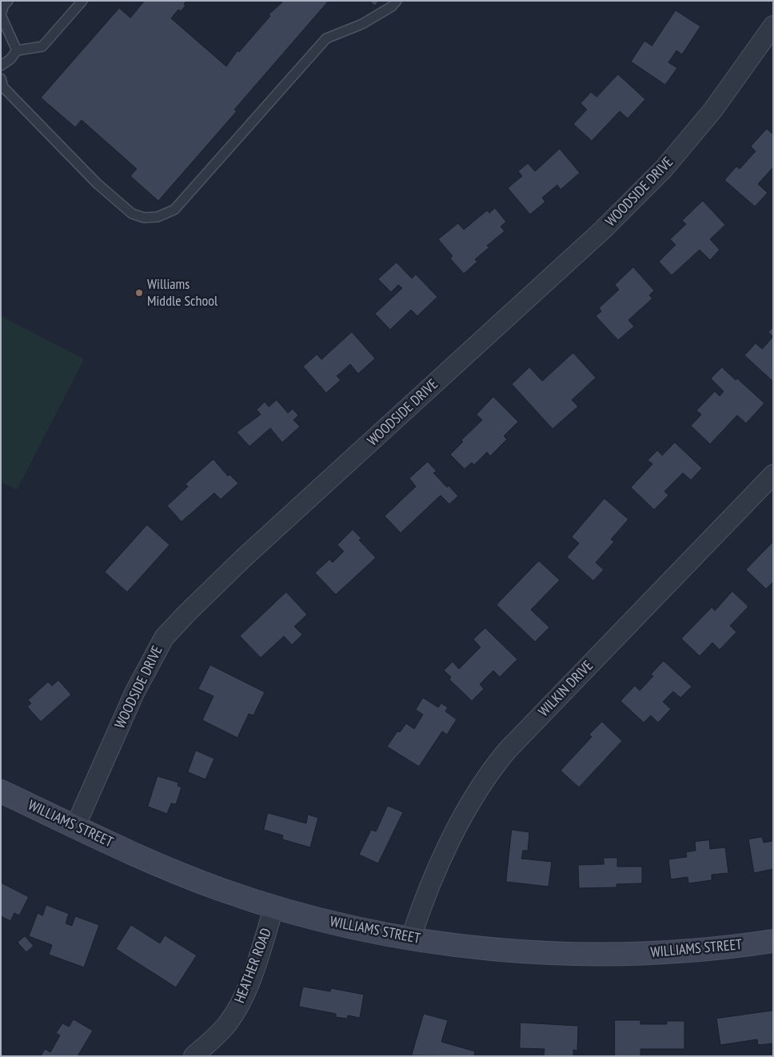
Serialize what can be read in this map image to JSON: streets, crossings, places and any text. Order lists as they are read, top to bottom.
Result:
{
  "streets": {
    "main road": ["WILLIAMS STREET"],
    "street": ["WOODSIDE DRIVE", "WILKIN DRIVE", "HEATHER ROAD"]
  },
  "crossings": [
    ["WOODSIDE DRIVE", "WILLIAMS STREET"],
    ["WILKIN DRIVE", "WILLIAMS STREET"],
    ["WILLIAMS STREET", "HEATHER ROAD"]
  ],
  "places": ["Williams Middle School"]
}
